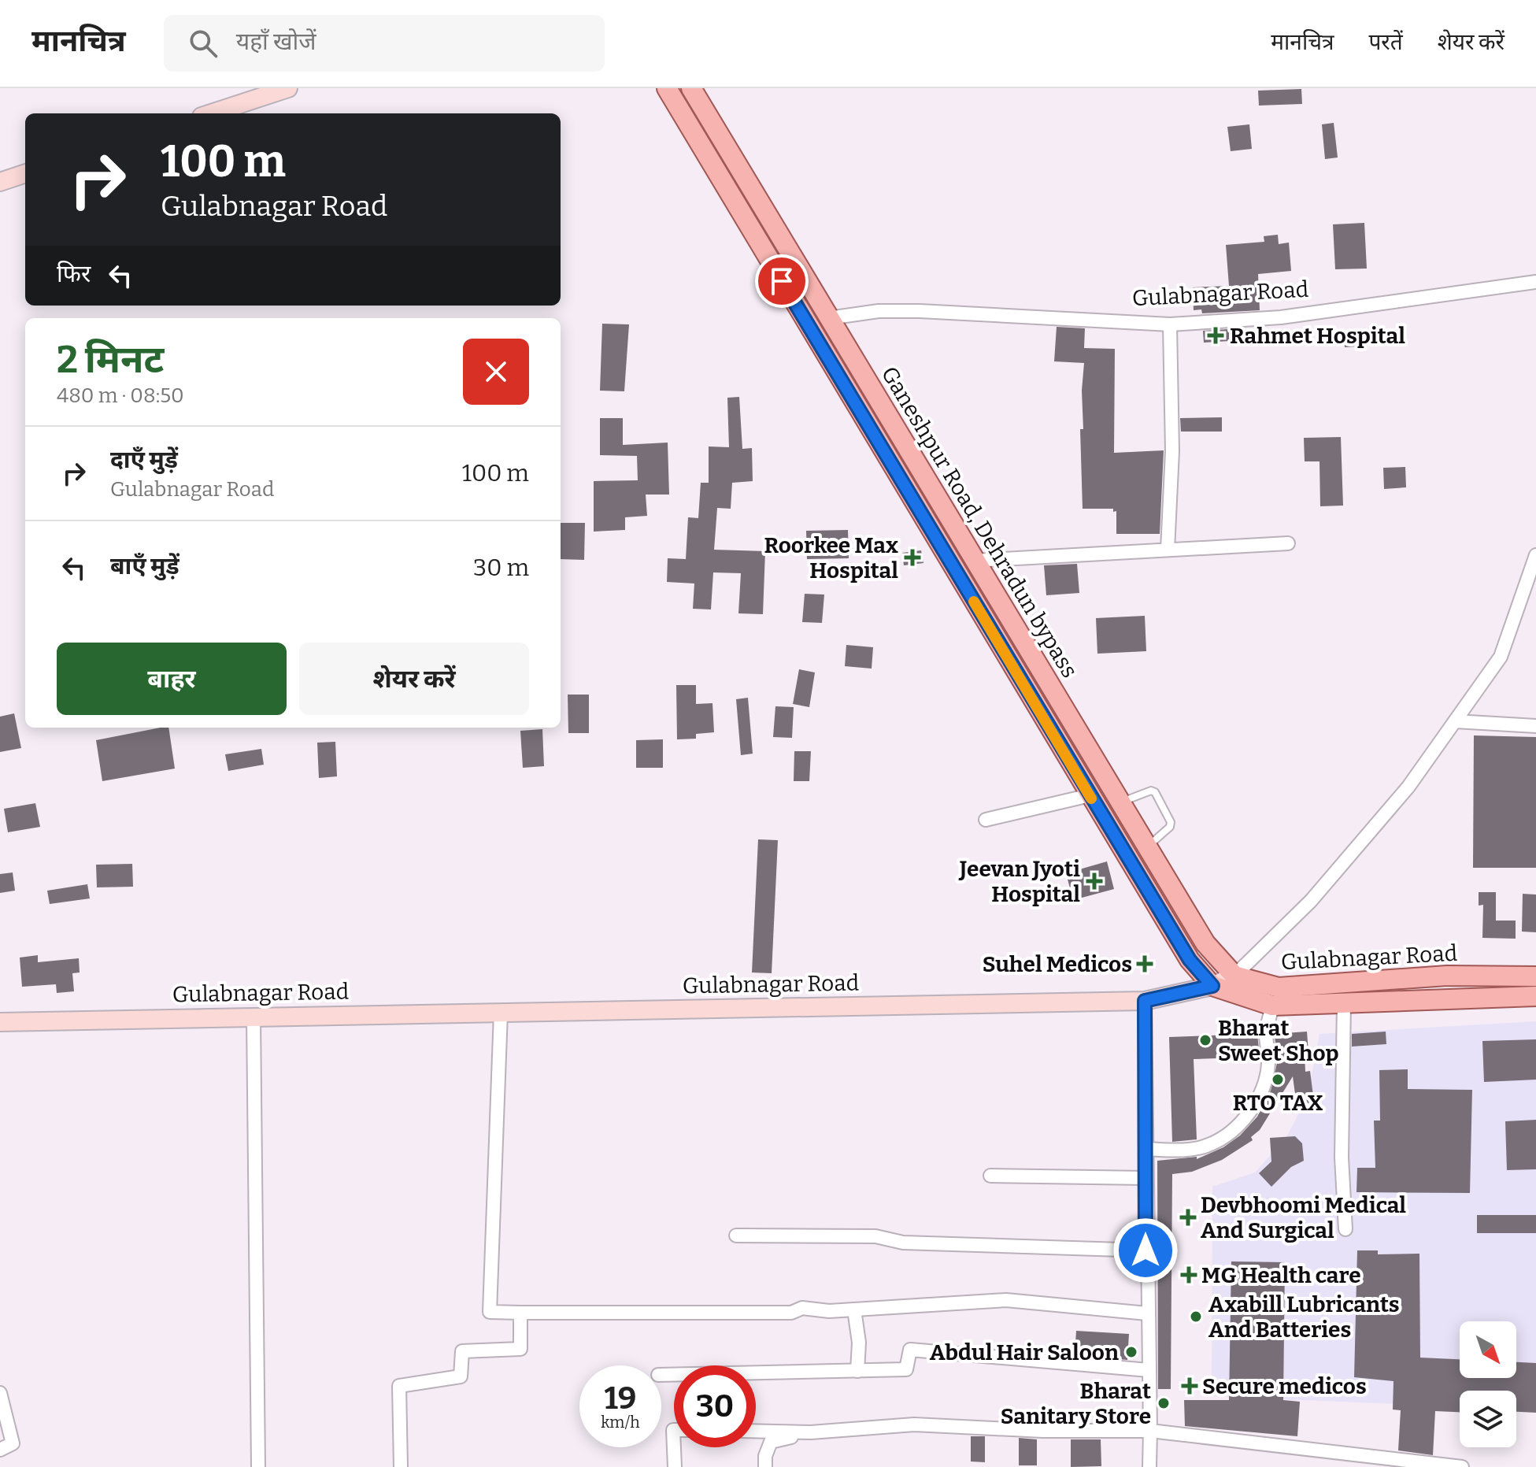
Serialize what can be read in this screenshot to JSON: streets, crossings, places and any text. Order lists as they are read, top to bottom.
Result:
{
  "streets": {
    "main road": ["Gulabnagar Road", "Ganeshpur Road, Dehradun bypass"]
  },
  "crossings": [
    ["Gulabnagar Road", "Ganeshpur Road, Dehradun bypass"]
  ],
  "places": {
    "health": [
      "Rahmet Hospital",
      "Roorkee Max Hospital",
      "Jeevan Jyoti Hospital",
      "Suhel Medicos",
      "Devbhoomi Medical And Surgical",
      "MG Health care",
      "Secure medicos"
    ],
    "other": [
      "Bharat Sweet Shop",
      "RTO TAX",
      "Axabill Lubricants And Batteries",
      "Abdul Hair Saloon",
      "Bharat Sanitary Store"
    ]
  },
  "north": "bottom right",
  "page": {
    "header": "मानचित्र",
    "search": "यहाँ खोजें",
    "nav": ["मानचित्र", "परतें", "शेयर करें"],
    "turn": ["100 m", "Gulabnagar Road"],
    "then": "फिर",
    "heading": ["2 मिनट", "480 m · 08:50"],
    "list": [
      {
        "name": "दाएँ मुड़ें",
        "note": "Gulabnagar Road",
        "value": "100 m"
      },
      {
        "name": "बाएँ मुड़ें",
        "value": "30 m"
      }
    ],
    "buttons": ["बाहर", "शेयर करें"],
    "speed": "19 km/h",
    "limit": "30"
  }
}
